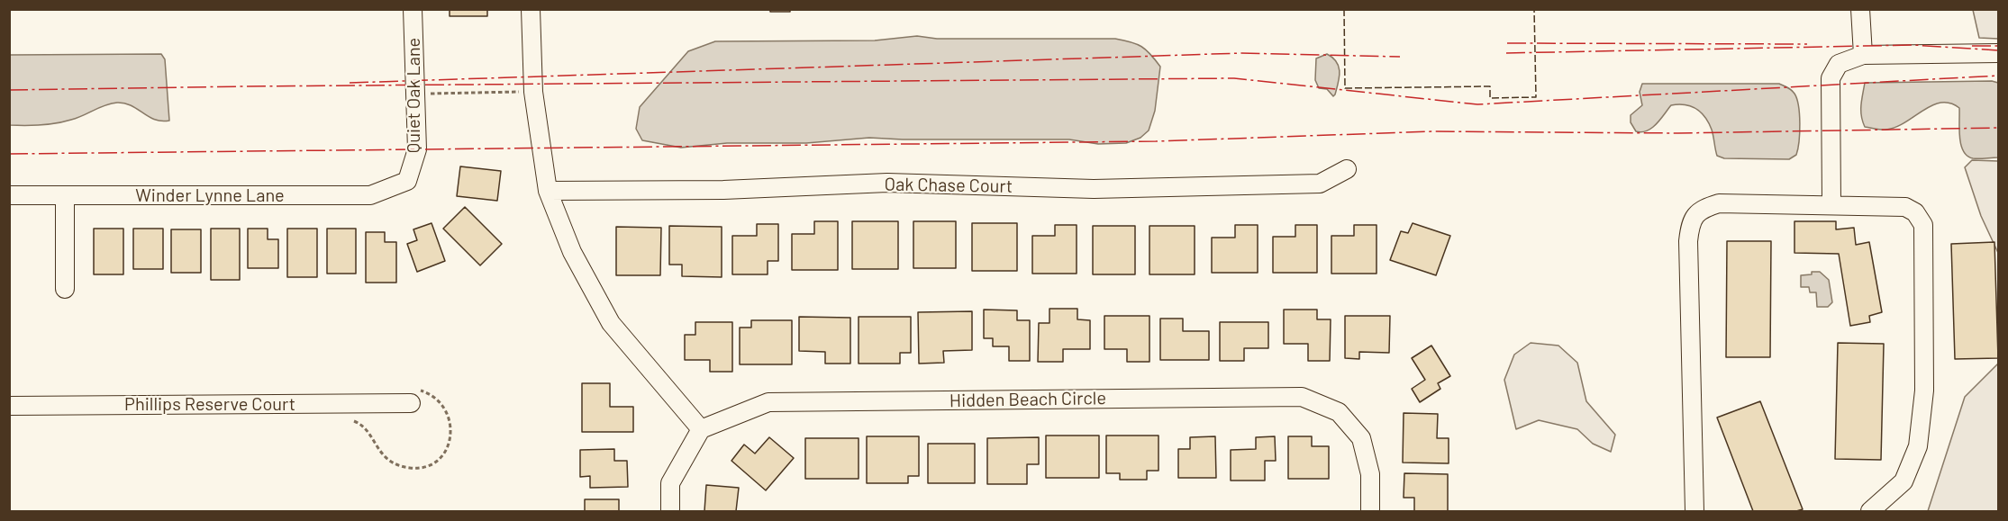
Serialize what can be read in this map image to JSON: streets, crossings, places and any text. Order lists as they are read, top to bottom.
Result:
{
  "streets": {
    "street": [
      "Quiet Oak Lane",
      "Oak Chase Court",
      "Winder Lynne Lane",
      "Hidden Beach Circle",
      "Phillips Reserve Court"
    ]
  },
  "crossings": [
    ["Quiet Oak Lane", "Winder Lynne Lane"]
  ]
}
